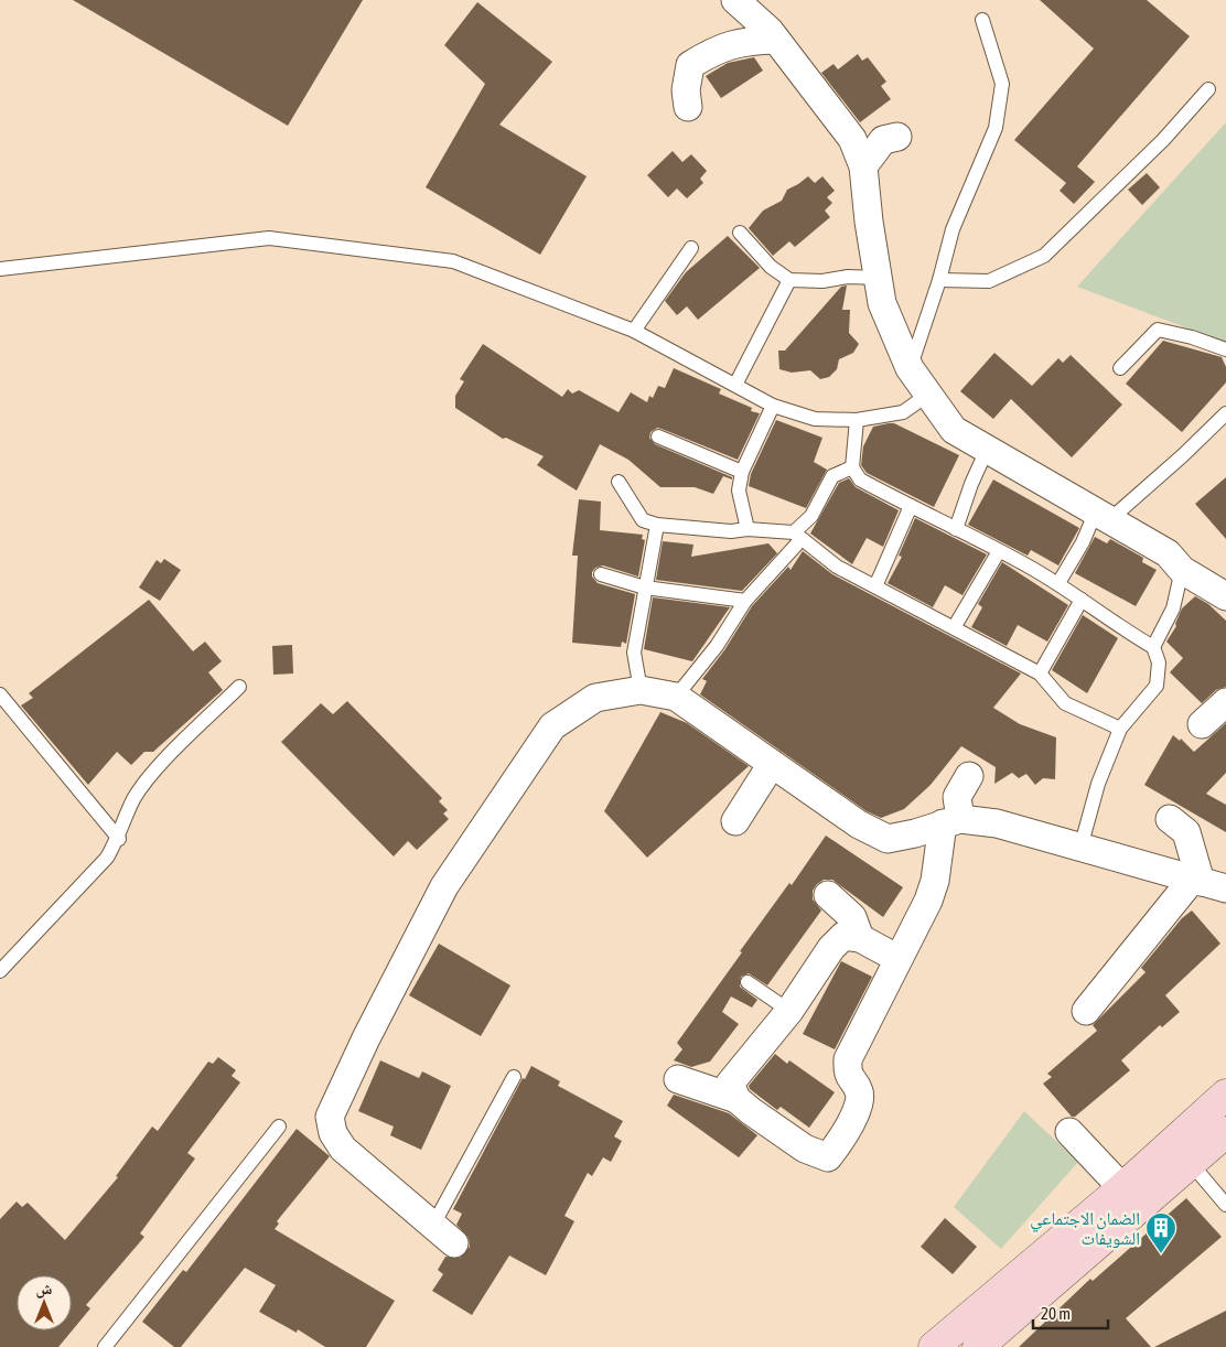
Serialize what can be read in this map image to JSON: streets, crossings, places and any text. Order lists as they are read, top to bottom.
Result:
{
  "places": {
    "building": ["الضمان الاجتماعي الشويفات"]
  },
  "scale_bar": "20 m",
  "north": "top"
}
